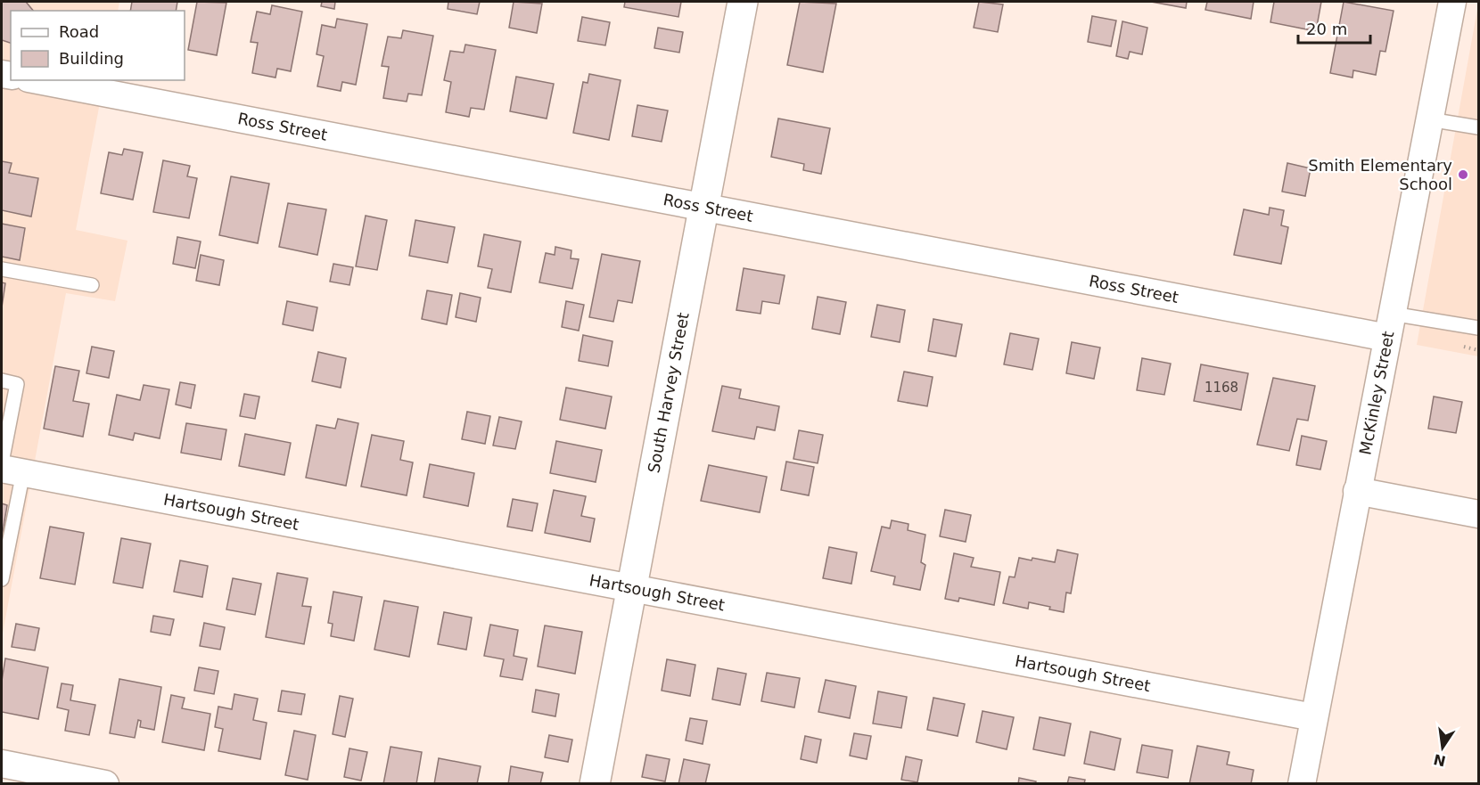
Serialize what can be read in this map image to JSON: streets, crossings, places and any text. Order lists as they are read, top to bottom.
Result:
{
  "streets": {
    "street": [
      "Ross Street",
      "South Harvey Street",
      "McKinley Street",
      "Hartsough Street"
    ]
  },
  "crossings": [
    ["Ross Street", "South Harvey Street"],
    ["Ross Street", "McKinley Street"],
    ["South Harvey Street", "Hartsough Street"],
    ["McKinley Street", "Hartsough Street"]
  ],
  "places": ["Smith Elementary School"],
  "house_numbers": ["1168"],
  "legend": ["Road", "Building"],
  "scale_bar": "20 m",
  "north": "bottom"
}
